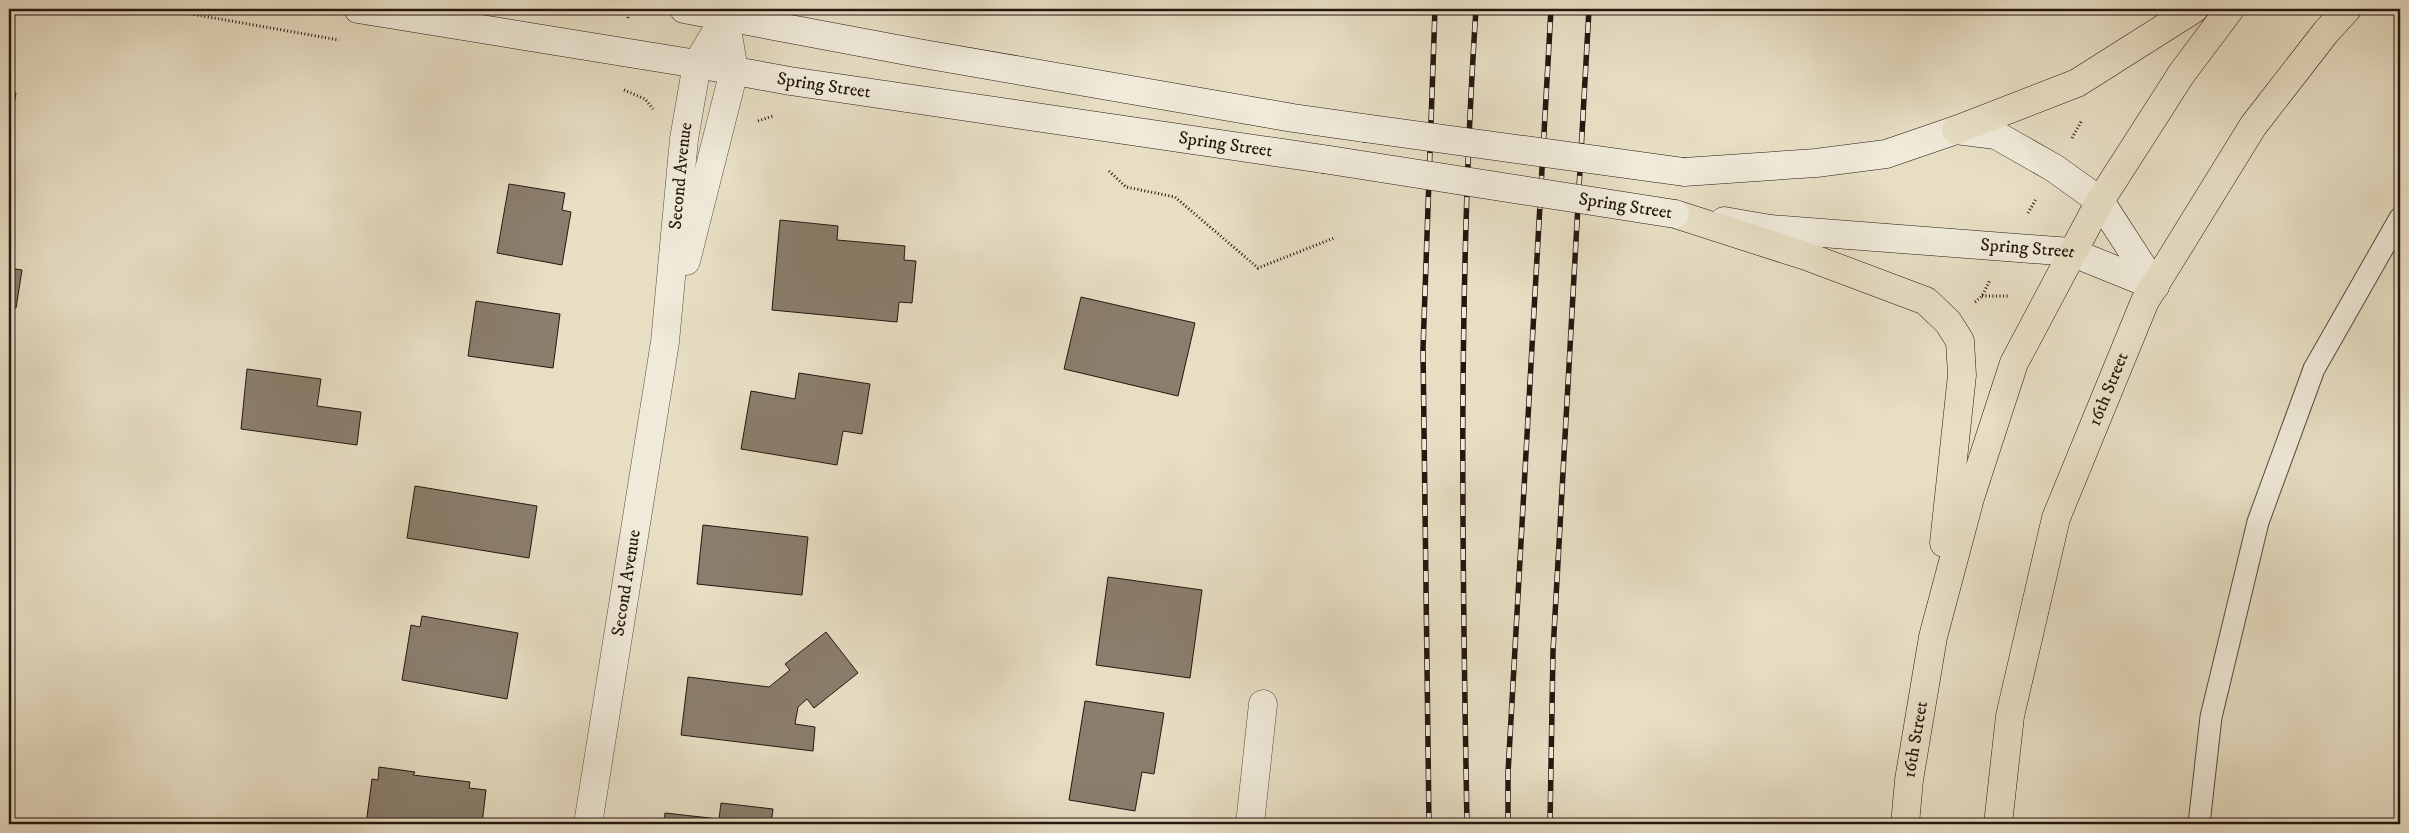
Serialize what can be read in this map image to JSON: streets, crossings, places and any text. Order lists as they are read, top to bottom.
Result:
{
  "streets": {
    "main road": ["Spring Street", "Second Avenue", "16th Street"]
  },
  "crossings": [
    ["Spring Street", "Second Avenue"],
    ["Spring Street", "16th Street"]
  ]
}
